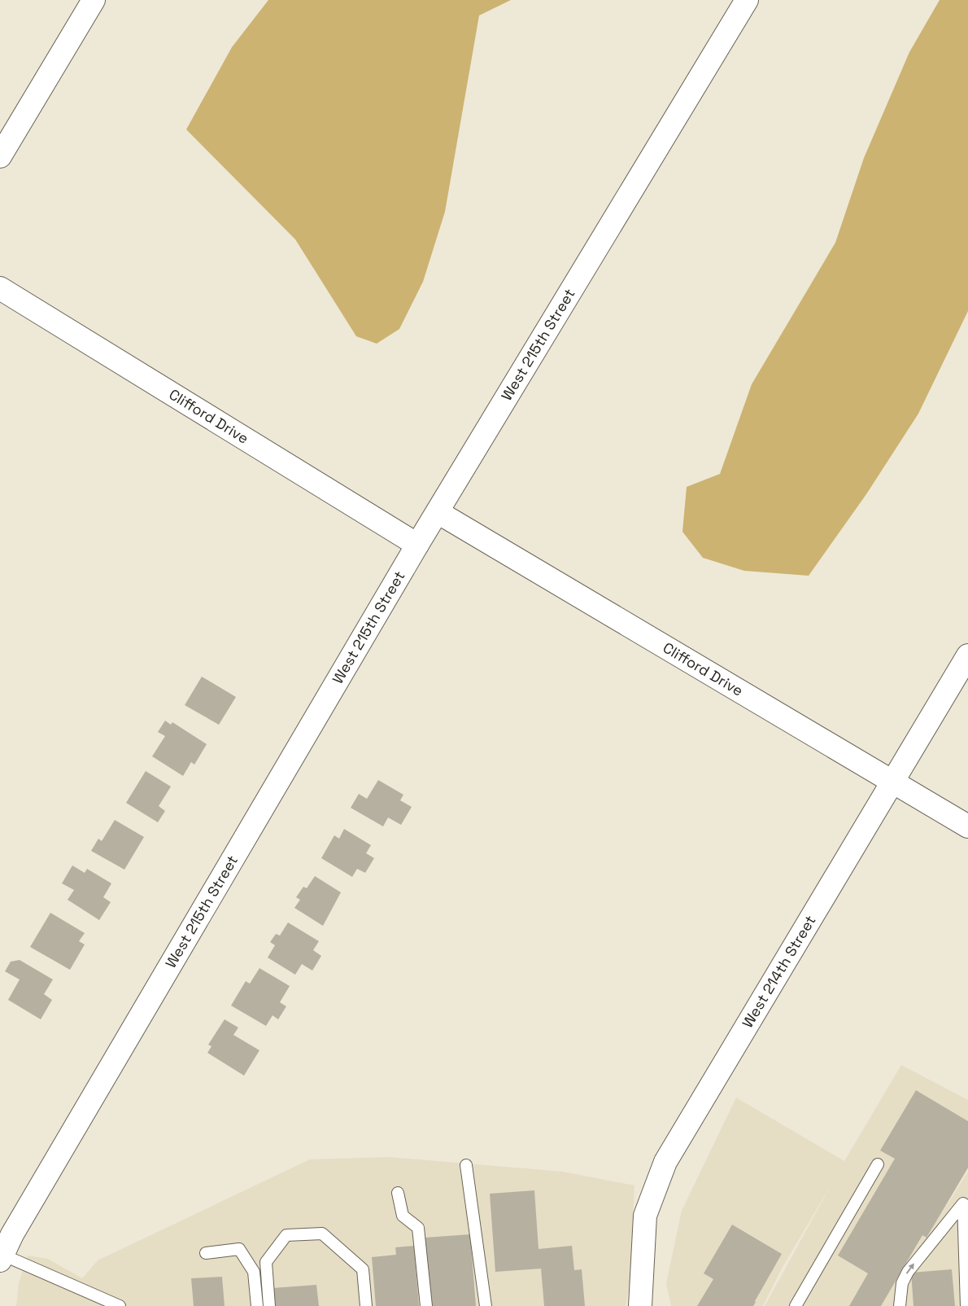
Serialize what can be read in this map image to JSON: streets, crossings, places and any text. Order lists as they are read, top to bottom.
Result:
{
  "streets": {
    "street": ["West 215th Street", "Clifford Drive", "West 214th Street"]
  },
  "crossings": [
    ["West 215th Street", "Clifford Drive"],
    ["Clifford Drive", "West 214th Street"]
  ]
}
